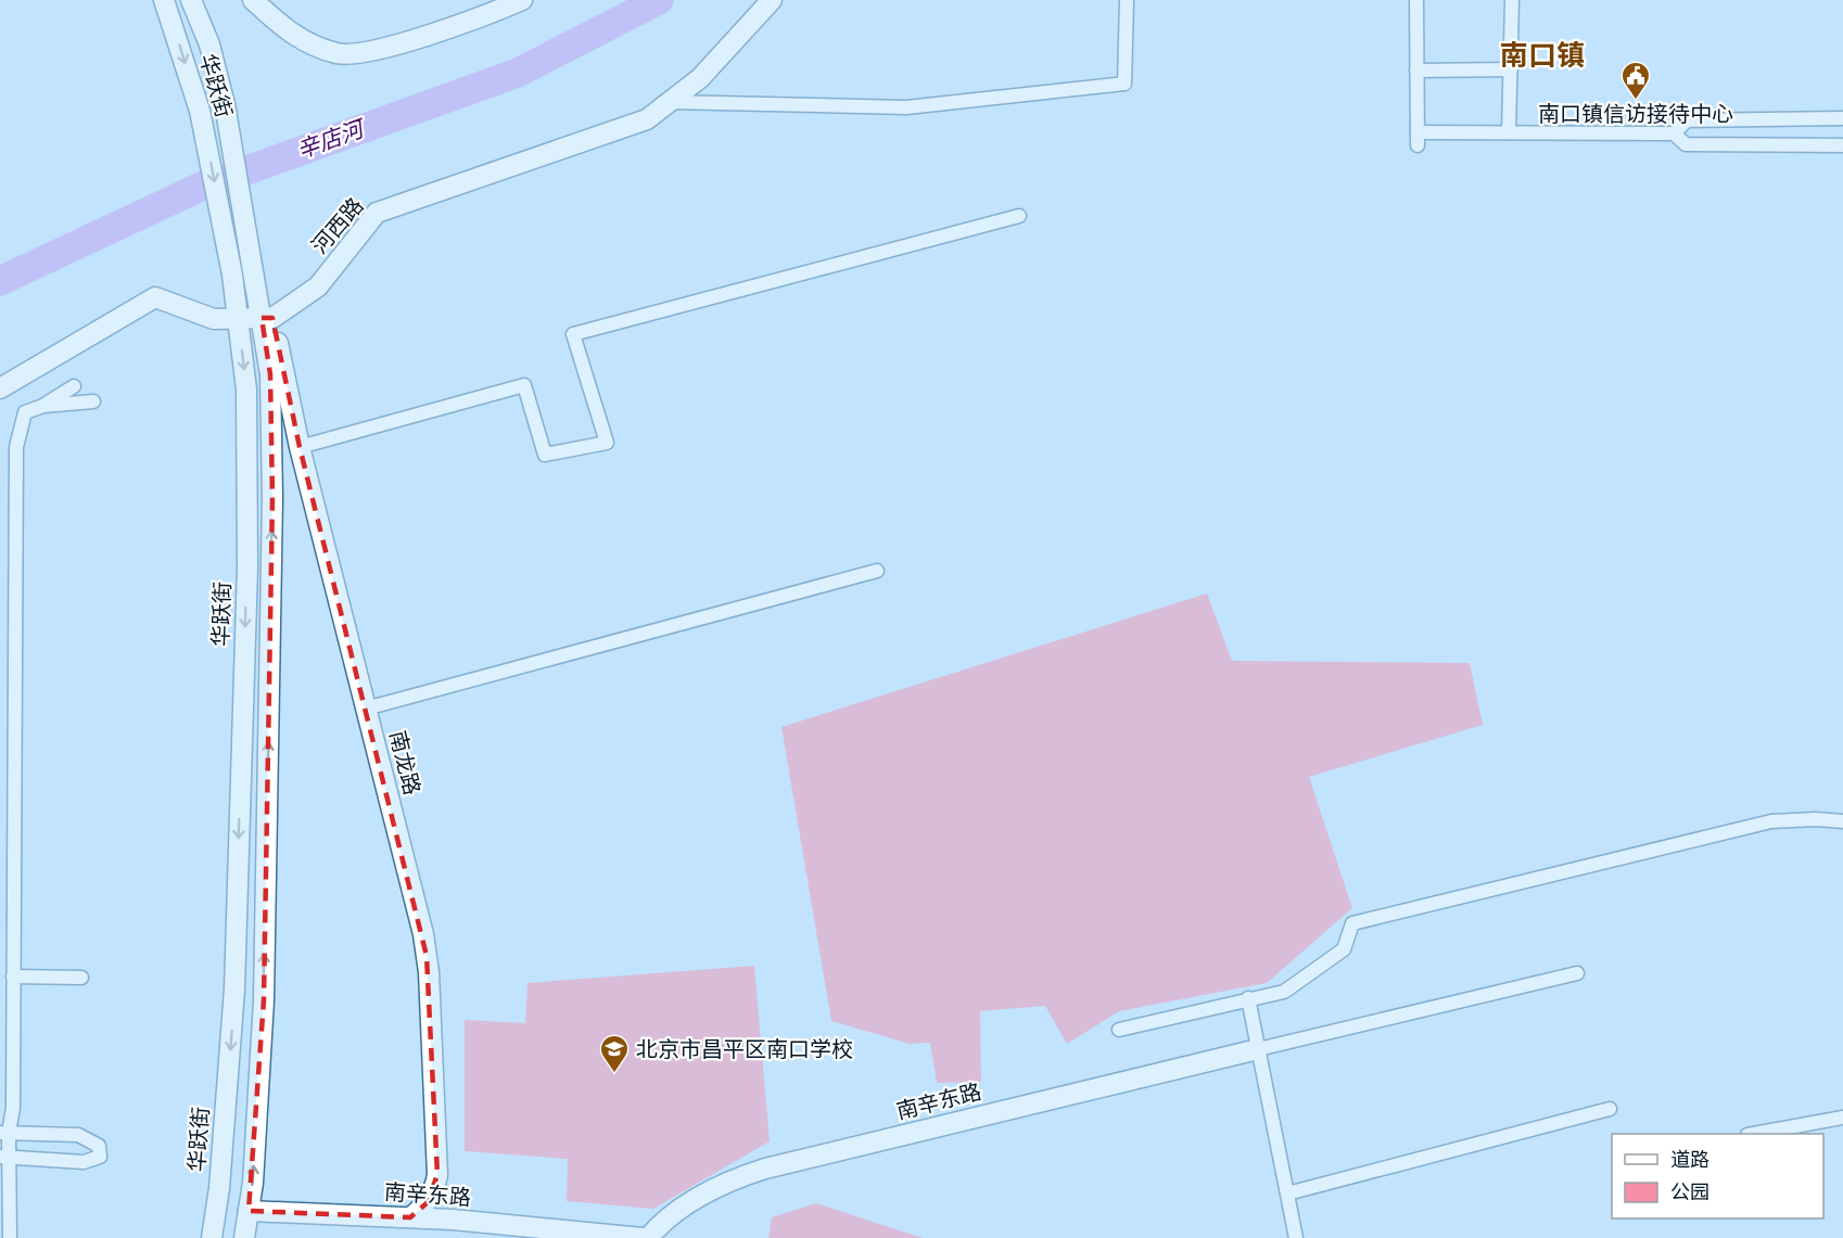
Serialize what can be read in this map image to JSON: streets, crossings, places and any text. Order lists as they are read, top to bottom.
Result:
{
  "streets": {
    "street": [
      "华跃街",
      "河西路",
      "南龙路",
      "南辛东路"
    ]
  },
  "crossings": [
    ["华跃街", "河西路"],
    ["华跃街", "南龙路"],
    ["华跃街", "南辛东路"],
    ["河西路", "南龙路"],
    ["南龙路", "南辛东路"]
  ],
  "districts": ["南口镇"],
  "water": ["辛店河"],
  "places": {
    "public building": ["南口镇信访接待中心"],
    "school or university": ["北京市昌平区南口学校"]
  },
  "legend": ["道路", "公园"]
}
